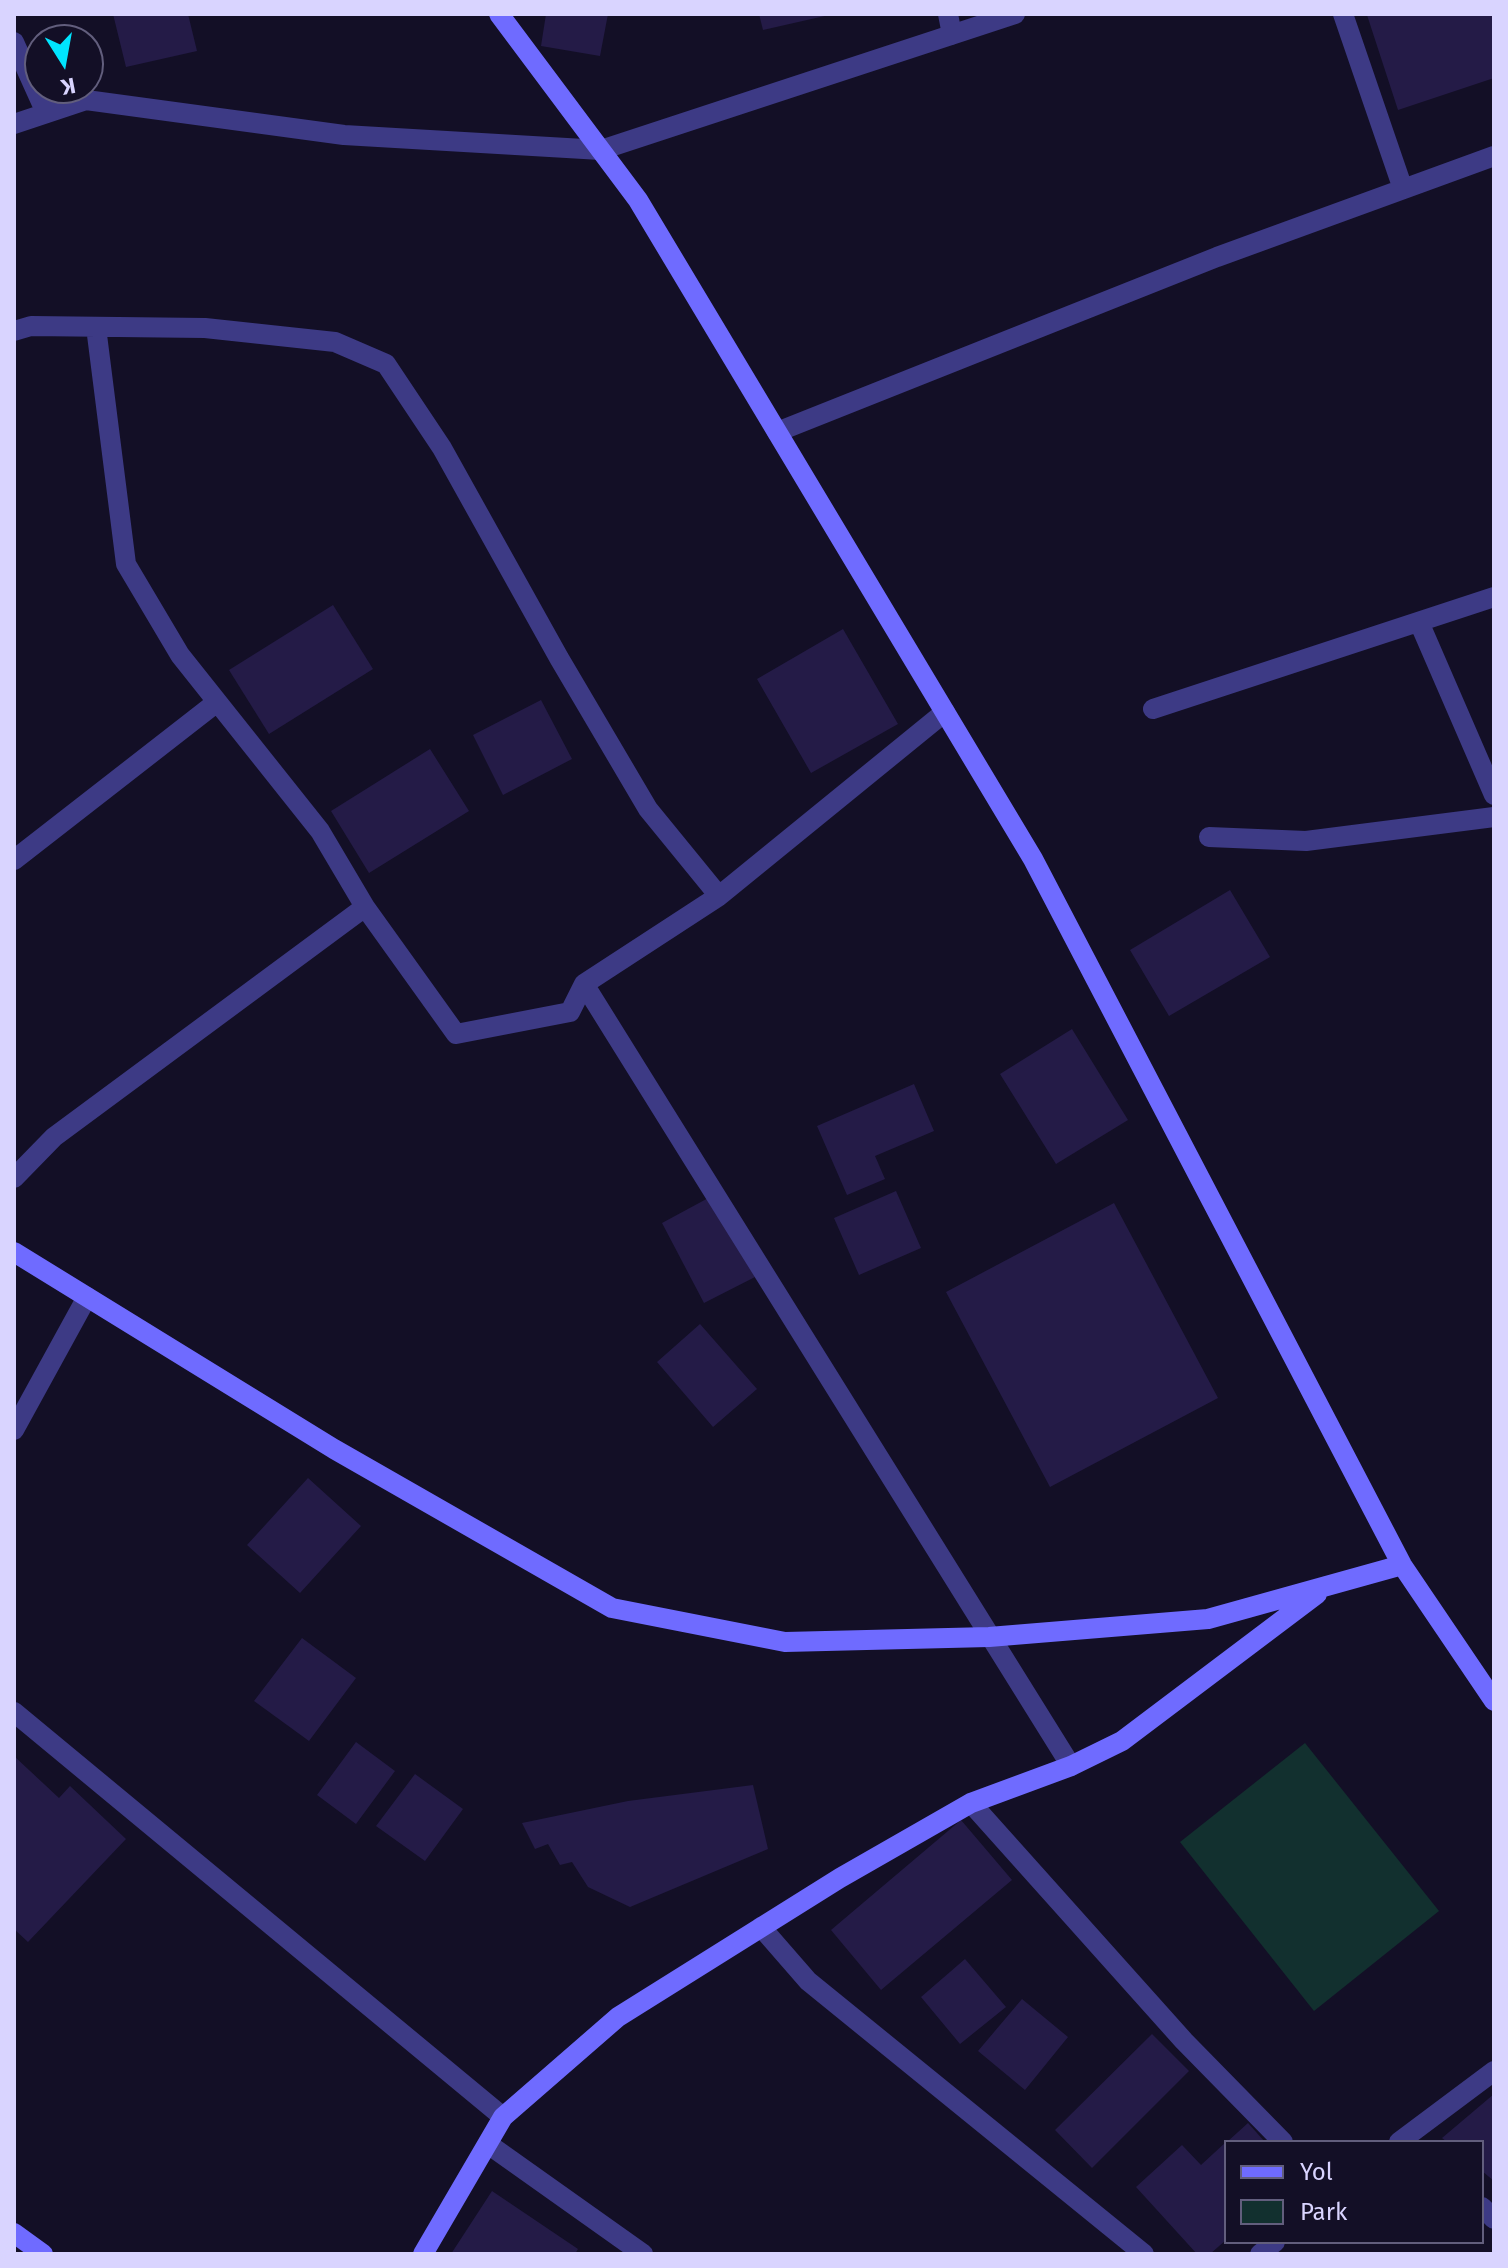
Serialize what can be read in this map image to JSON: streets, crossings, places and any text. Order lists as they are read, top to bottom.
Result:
{
  "legend": ["Yol", "Park"],
  "north": "bottom"
}
